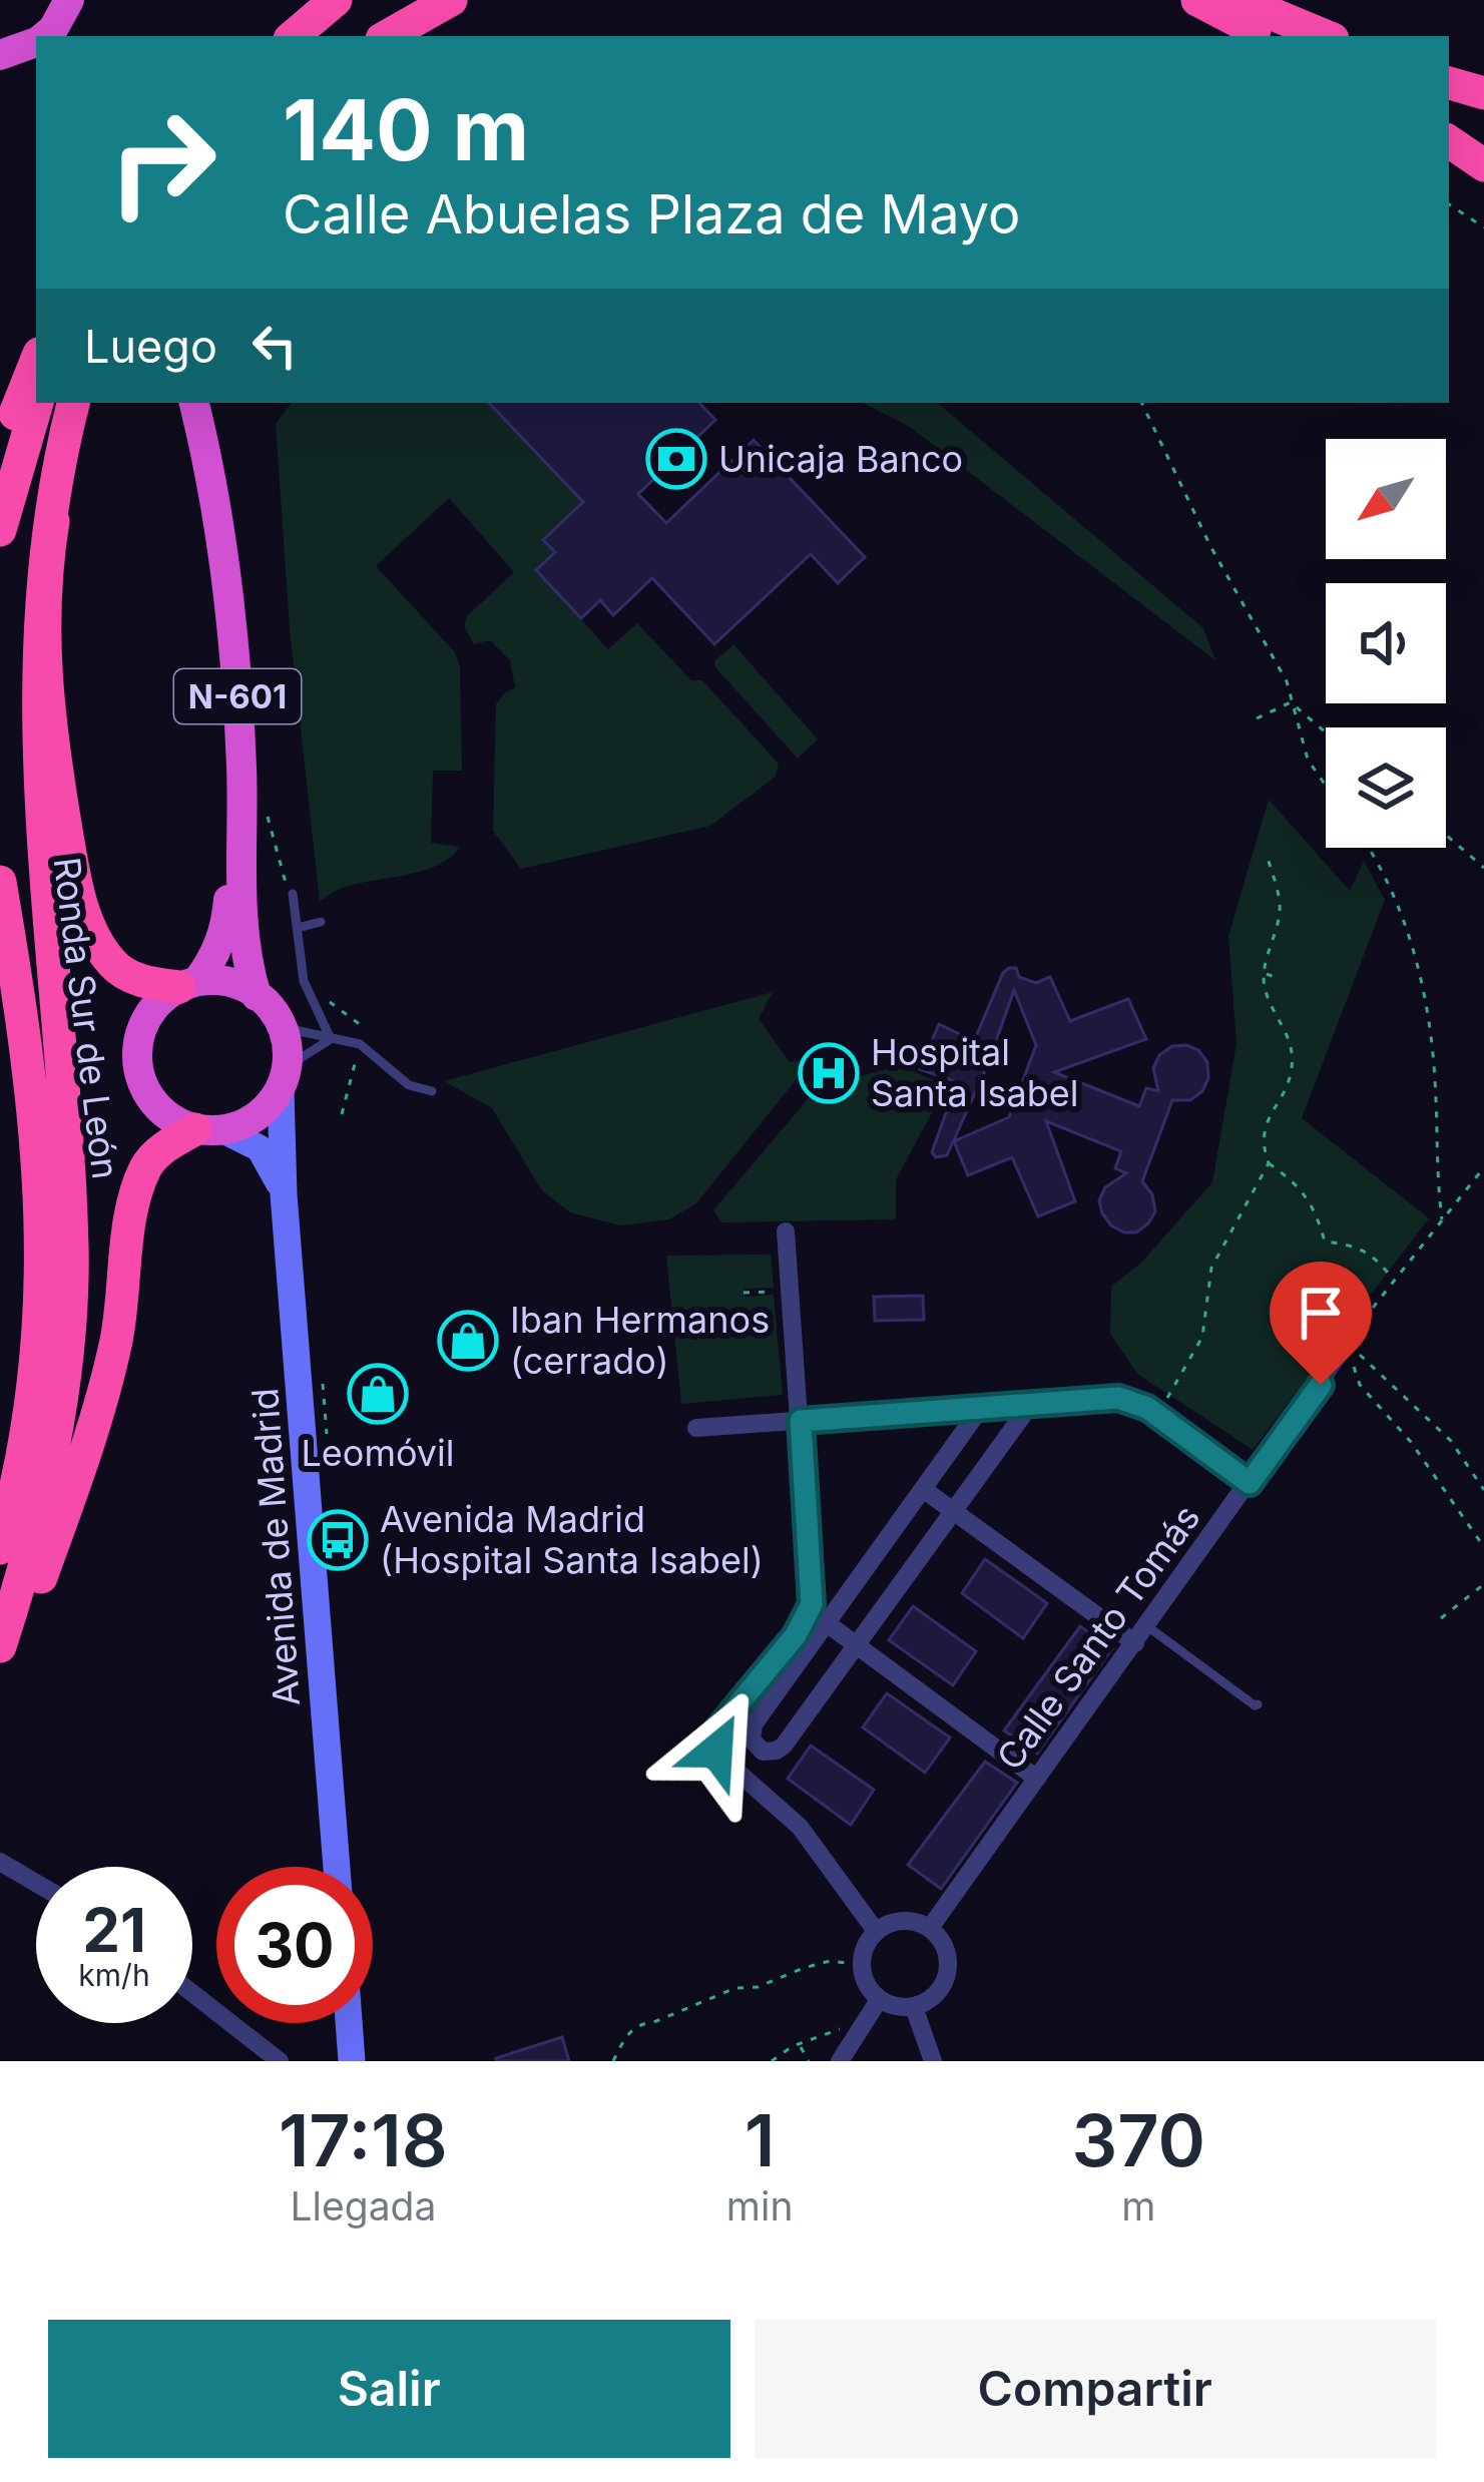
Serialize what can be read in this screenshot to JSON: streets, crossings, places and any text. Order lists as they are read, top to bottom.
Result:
{
  "streets": {
    "highway": ["N-601", "Ronda Sur de León"],
    "main road": ["Avenida de Madrid"],
    "street": ["Calle Santo Tomás"]
  },
  "crossings": [
    ["N-601", "Avenida de Madrid"]
  ],
  "places": {
    "bank": ["Unicaja Banco"],
    "hospital": ["Hospital Santa Isabel"],
    "shop": ["Iban Hermanos (cerrado)", "Leomóvil"],
    "bus stop": ["Avenida Madrid (Hospital Santa Isabel)"]
  },
  "north": "bottom left",
  "page": {
    "turn": ["140 m", "Calle Abuelas Plaza de Mayo"],
    "then": "Luego",
    "speed": "21 km/h",
    "limit": "30",
    "eta": [
      "17:18",
      "Llegada",
      "1",
      "min",
      "370",
      "m"
    ],
    "buttons": ["Salir", "Compartir"]
  }
}
